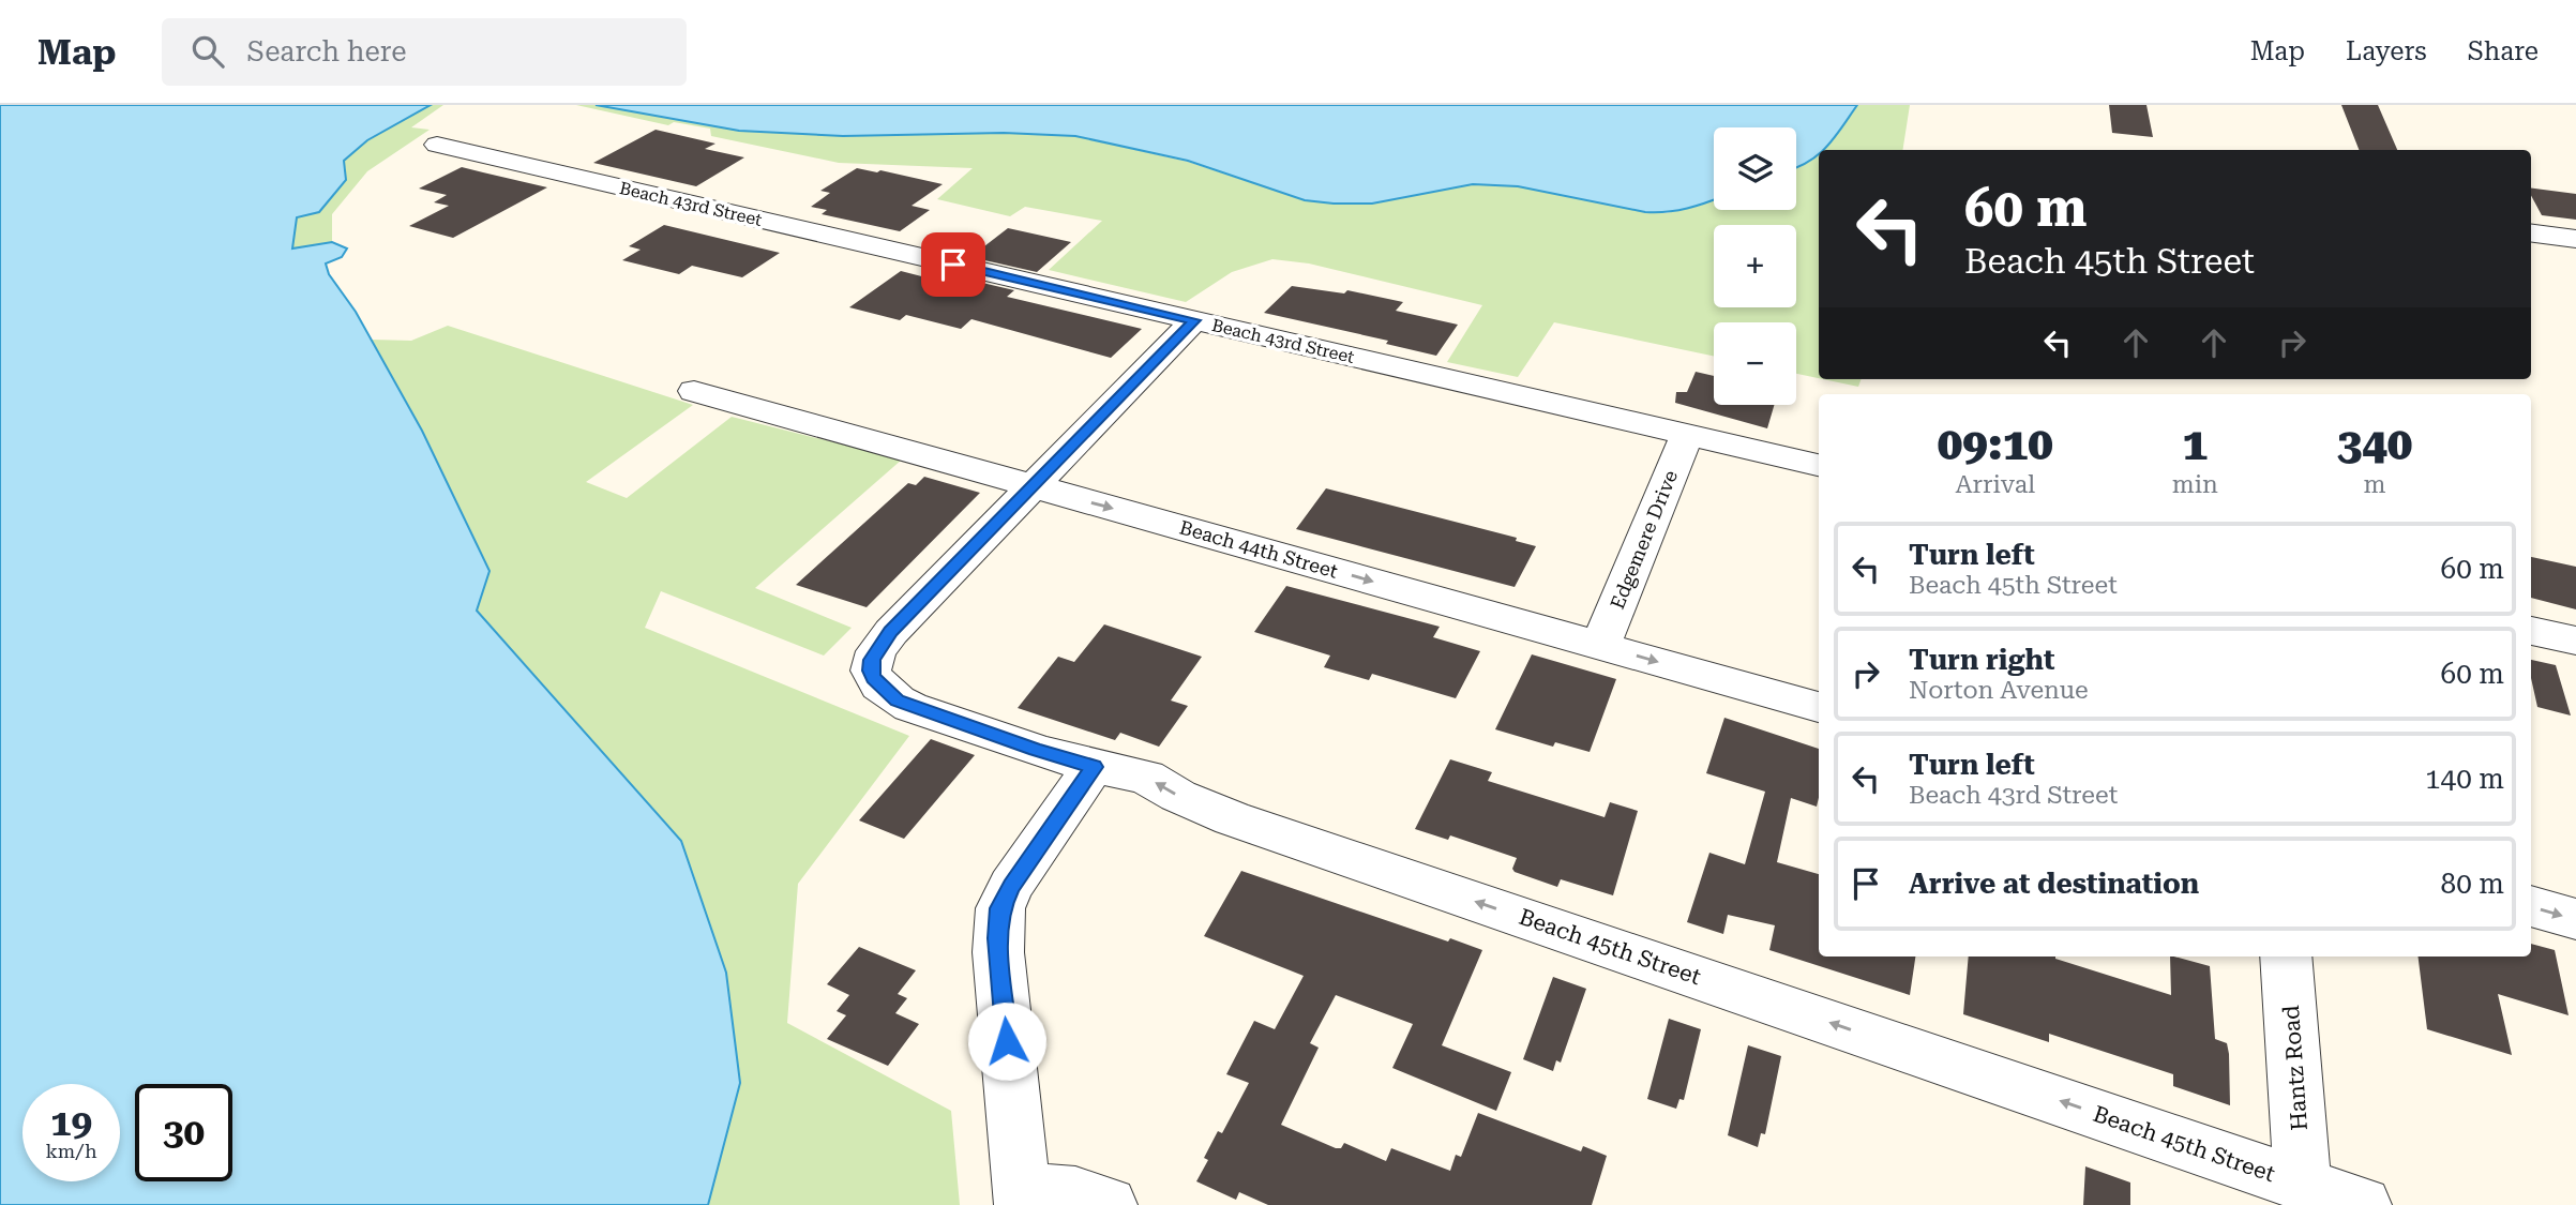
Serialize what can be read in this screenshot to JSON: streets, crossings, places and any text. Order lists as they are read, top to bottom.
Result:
{
  "streets": {
    "street": [
      "Beach 43rd Street",
      "Edgemere Drive",
      "Beach 44th Street",
      "Beach 45th Street",
      "Hantz Road"
    ]
  },
  "crossings": [
    ["Beach 43rd Street", "Edgemere Drive"],
    ["Edgemere Drive", "Beach 44th Street"],
    ["Beach 44th Street", "Beach 45th Street"],
    ["Beach 45th Street", "Hantz Road"]
  ],
  "one_way": ["Beach 44th Street", "Beach 45th Street"],
  "page": {
    "header": "Map",
    "search": "Search here",
    "nav": ["Map", "Layers", "Share"],
    "map_buttons": ["+", "−"],
    "turn": ["60 m", "Beach 45th Street"],
    "eta": [
      "09:10",
      "Arrival",
      "1",
      "min",
      "340",
      "m"
    ],
    "list": [
      {
        "name": "Turn left",
        "note": "Beach 45th Street",
        "value": "60 m"
      },
      {
        "name": "Turn right",
        "note": "Norton Avenue",
        "value": "60 m"
      },
      {
        "name": "Turn left",
        "note": "Beach 43rd Street",
        "value": "140 m"
      },
      {
        "name": "Arrive at destination",
        "value": "80 m"
      }
    ],
    "speed": "19 km/h",
    "limit": "30"
  }
}
